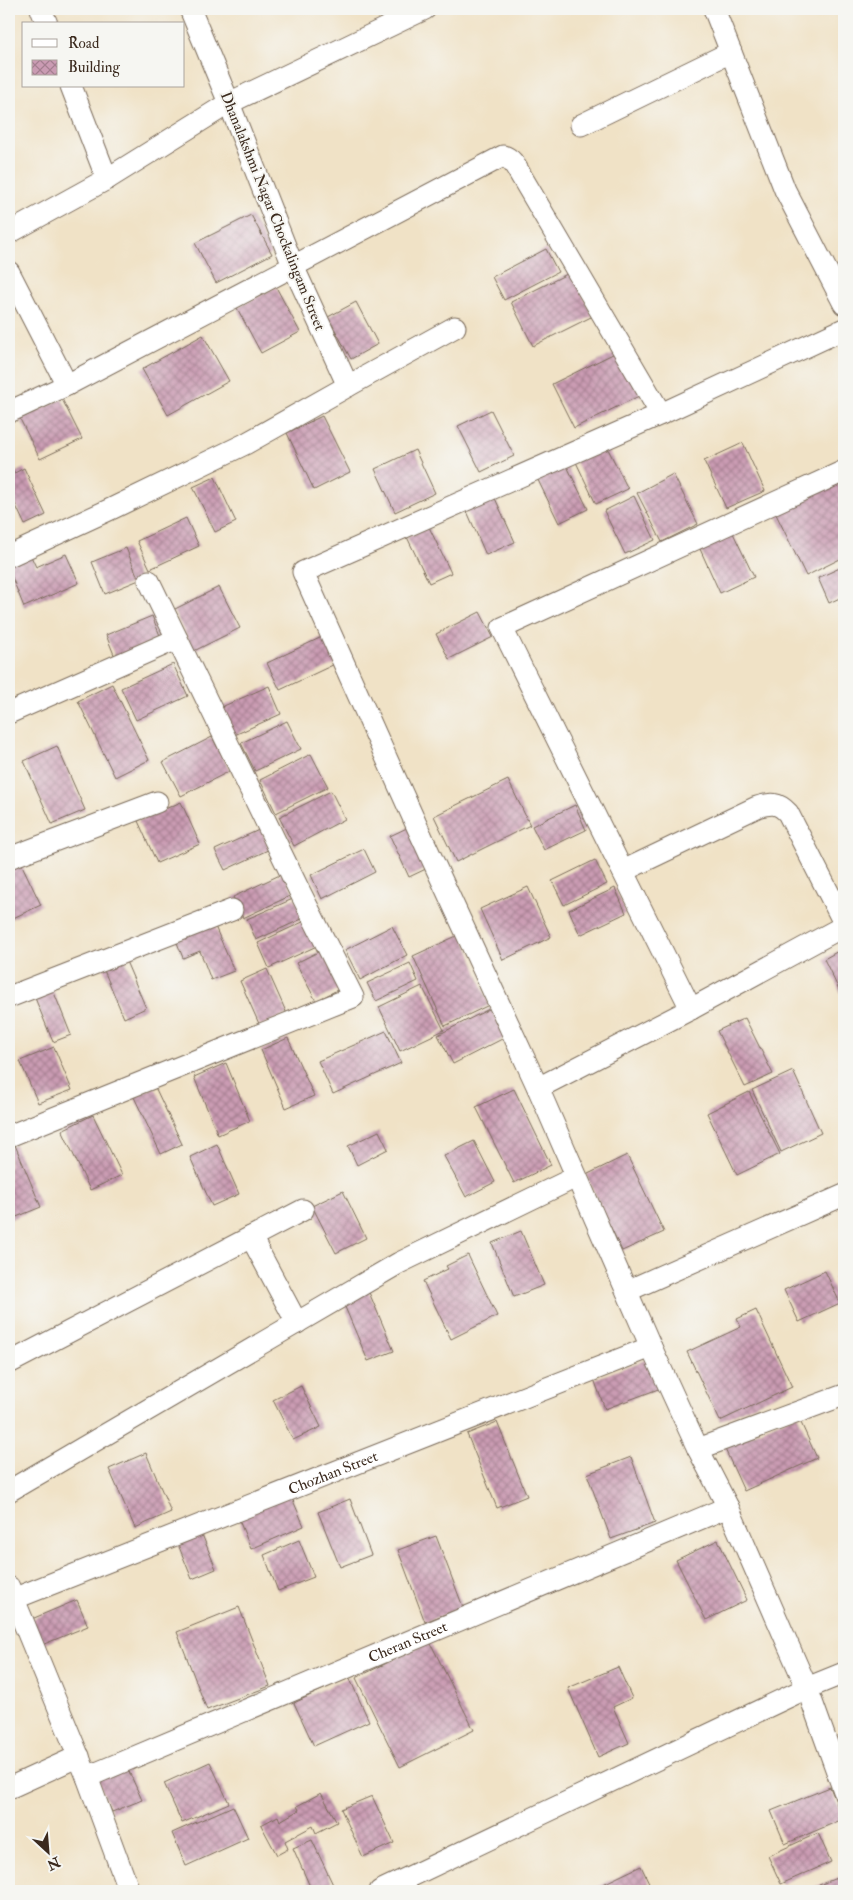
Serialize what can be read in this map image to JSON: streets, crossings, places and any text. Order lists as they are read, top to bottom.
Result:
{
  "streets": {
    "street": ["Dhanalakshmi Nagar Chockalingam Street", "Chozhan Street", "Cheran Street"]
  },
  "legend": ["Road", "Building"],
  "north": "bottom right"
}
